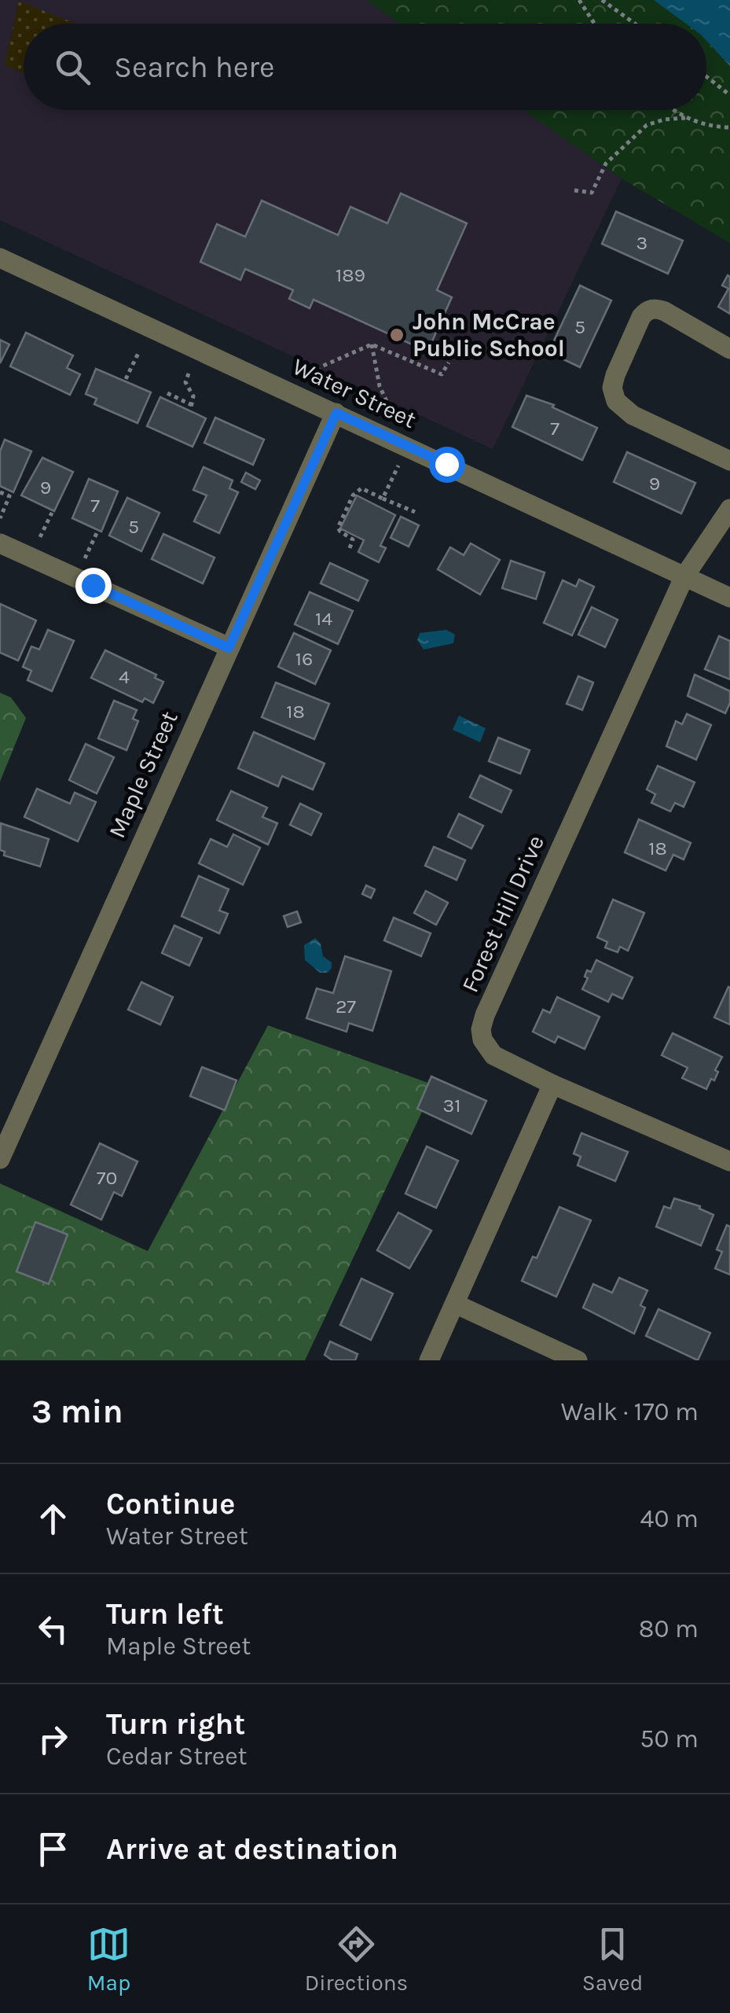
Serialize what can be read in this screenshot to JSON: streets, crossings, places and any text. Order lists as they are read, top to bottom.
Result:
{
  "streets": {
    "street": ["Water Street", "Maple Street", "Forest Hill Drive"]
  },
  "crossings": [
    ["Water Street", "Maple Street"],
    ["Water Street", "Forest Hill Drive"]
  ],
  "places": ["John McCrae Public School"],
  "house_numbers": [
    "3",
    "189",
    "5",
    "7",
    "9",
    "9",
    "7",
    "5",
    "14",
    "16",
    "4",
    "18",
    "18",
    "27",
    "31",
    "70"
  ],
  "page": {
    "search": "Search here",
    "heading": ["3 min", "Walk · 170 m"],
    "list": [
      ["Continue", "Water Street", "40 m"],
      ["Turn left", "Maple Street", "80 m"],
      ["Turn right", "Cedar Street", "50 m"],
      "Arrive at destination"
    ],
    "nav": ["Map", "Directions", "Saved"]
  }
}
